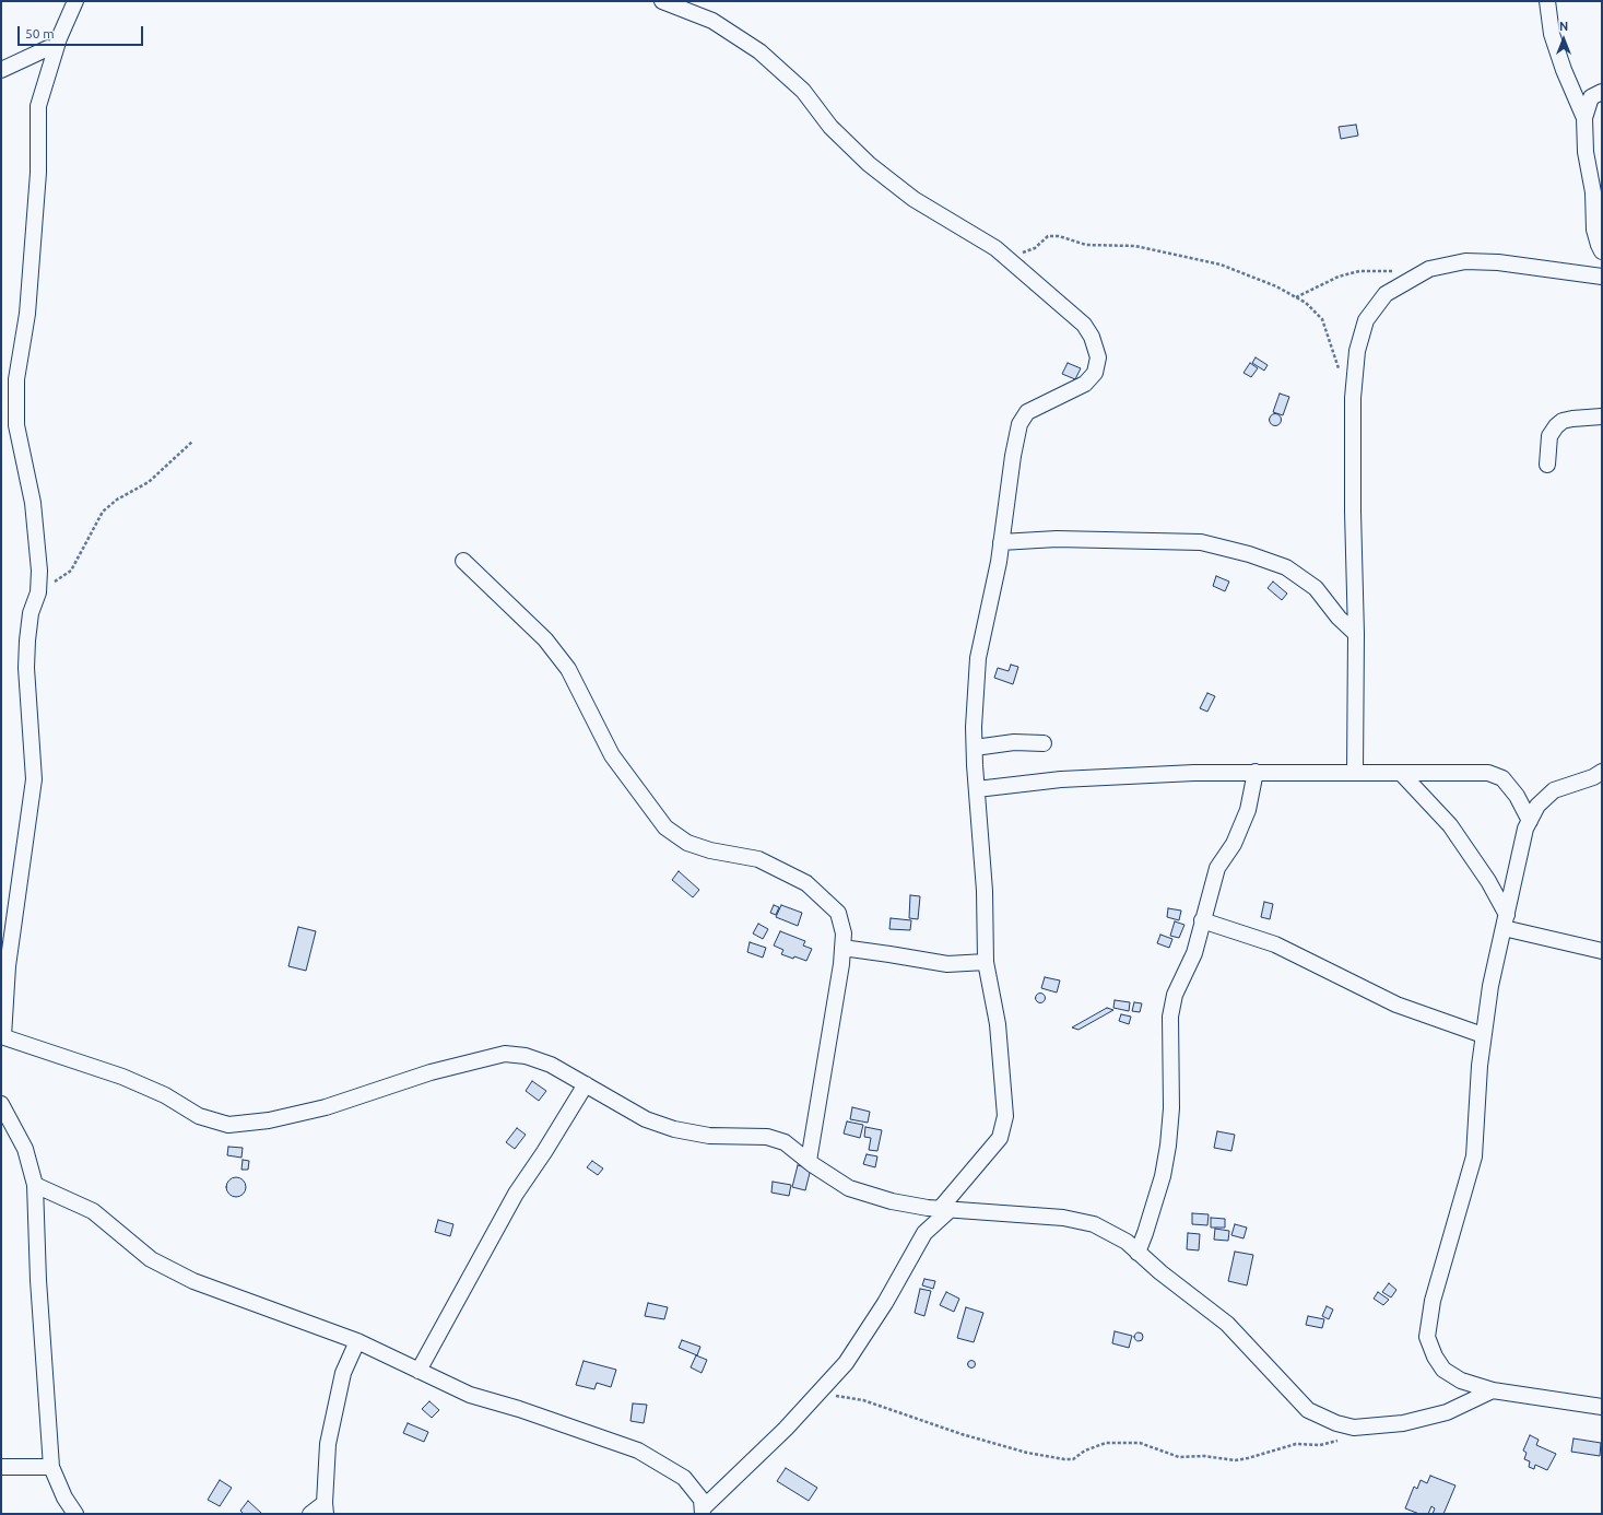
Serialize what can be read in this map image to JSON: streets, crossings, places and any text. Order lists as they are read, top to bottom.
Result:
{
  "scale_bar": "50 m",
  "north": "top"
}
